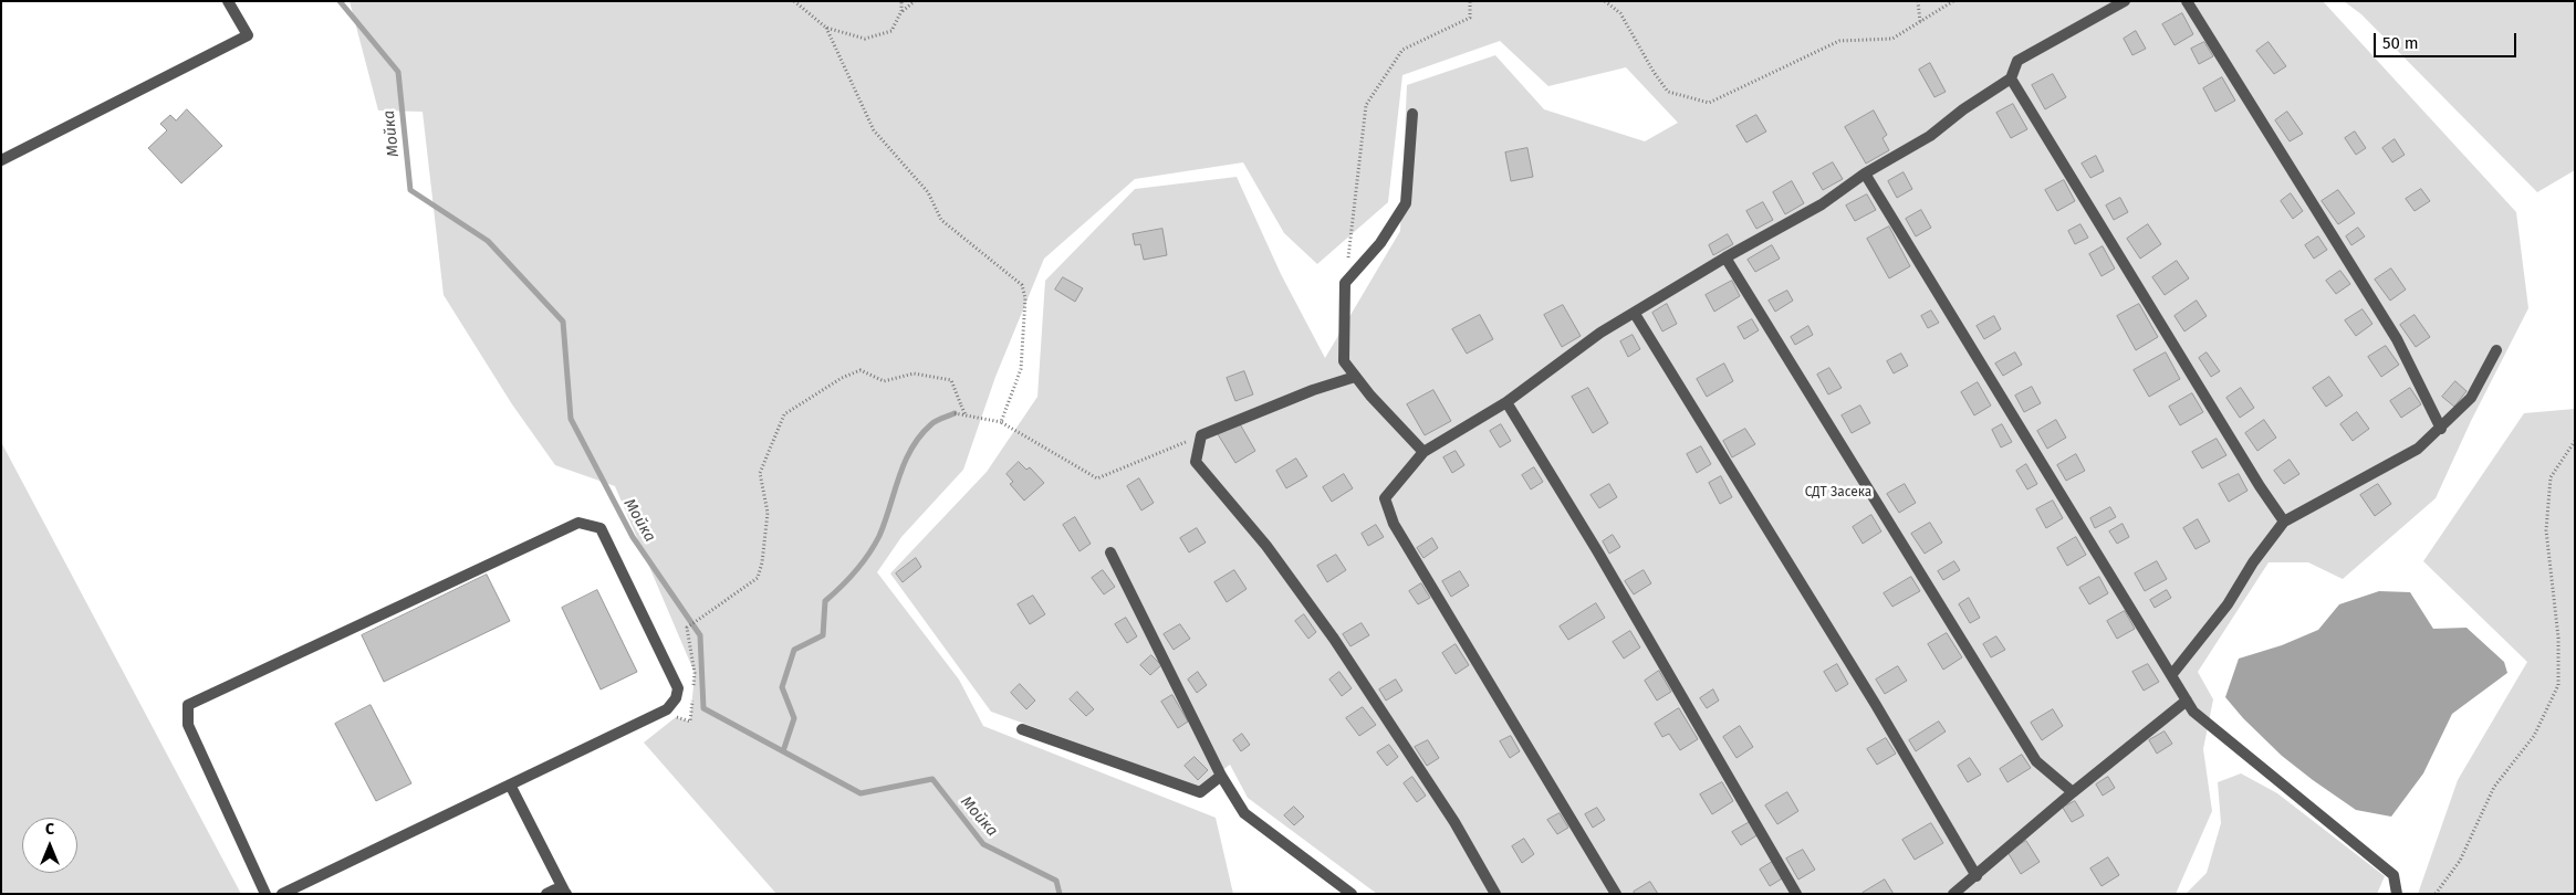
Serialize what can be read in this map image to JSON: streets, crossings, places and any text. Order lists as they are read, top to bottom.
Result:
{
  "water": ["Мойка"],
  "parks": ["СДТ Засека"],
  "scale_bar": "50 m",
  "north": "top"
}
